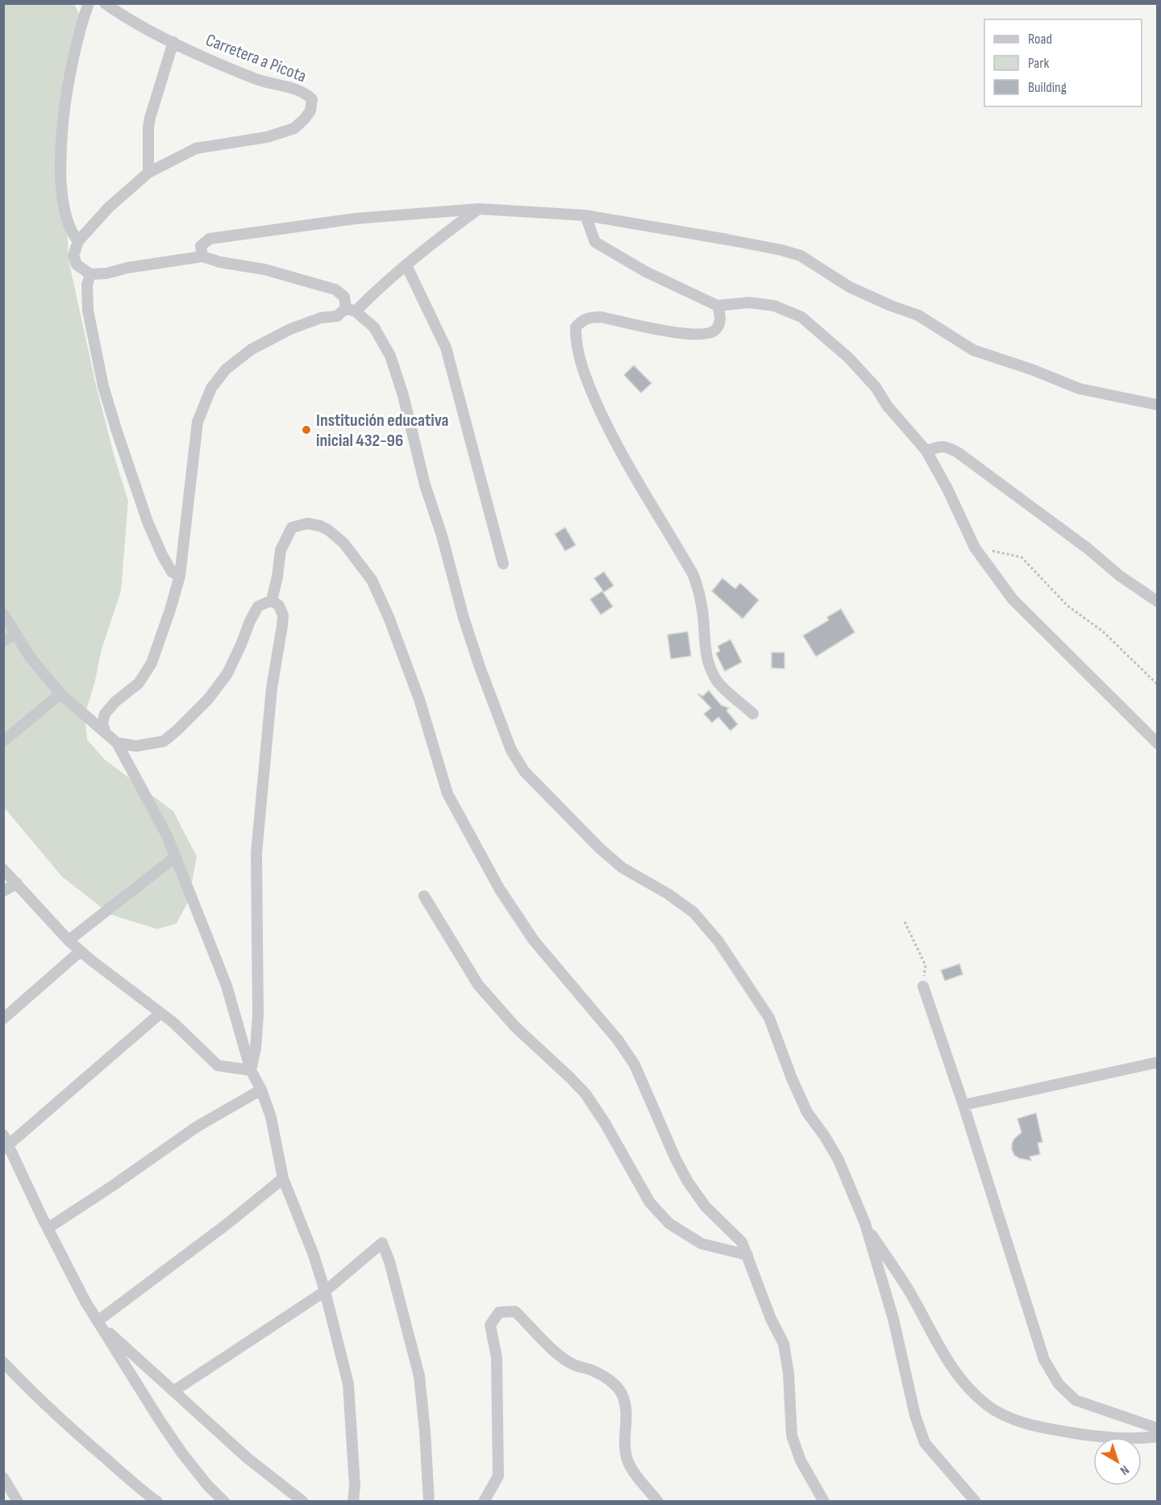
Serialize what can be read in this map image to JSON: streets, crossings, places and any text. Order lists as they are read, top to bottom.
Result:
{
  "streets": {
    "street": ["Carretera a Picota"]
  },
  "places": ["Institución educativa inicial 432-96"],
  "legend": ["Road", "Park", "Building"],
  "north": "bottom right"
}
